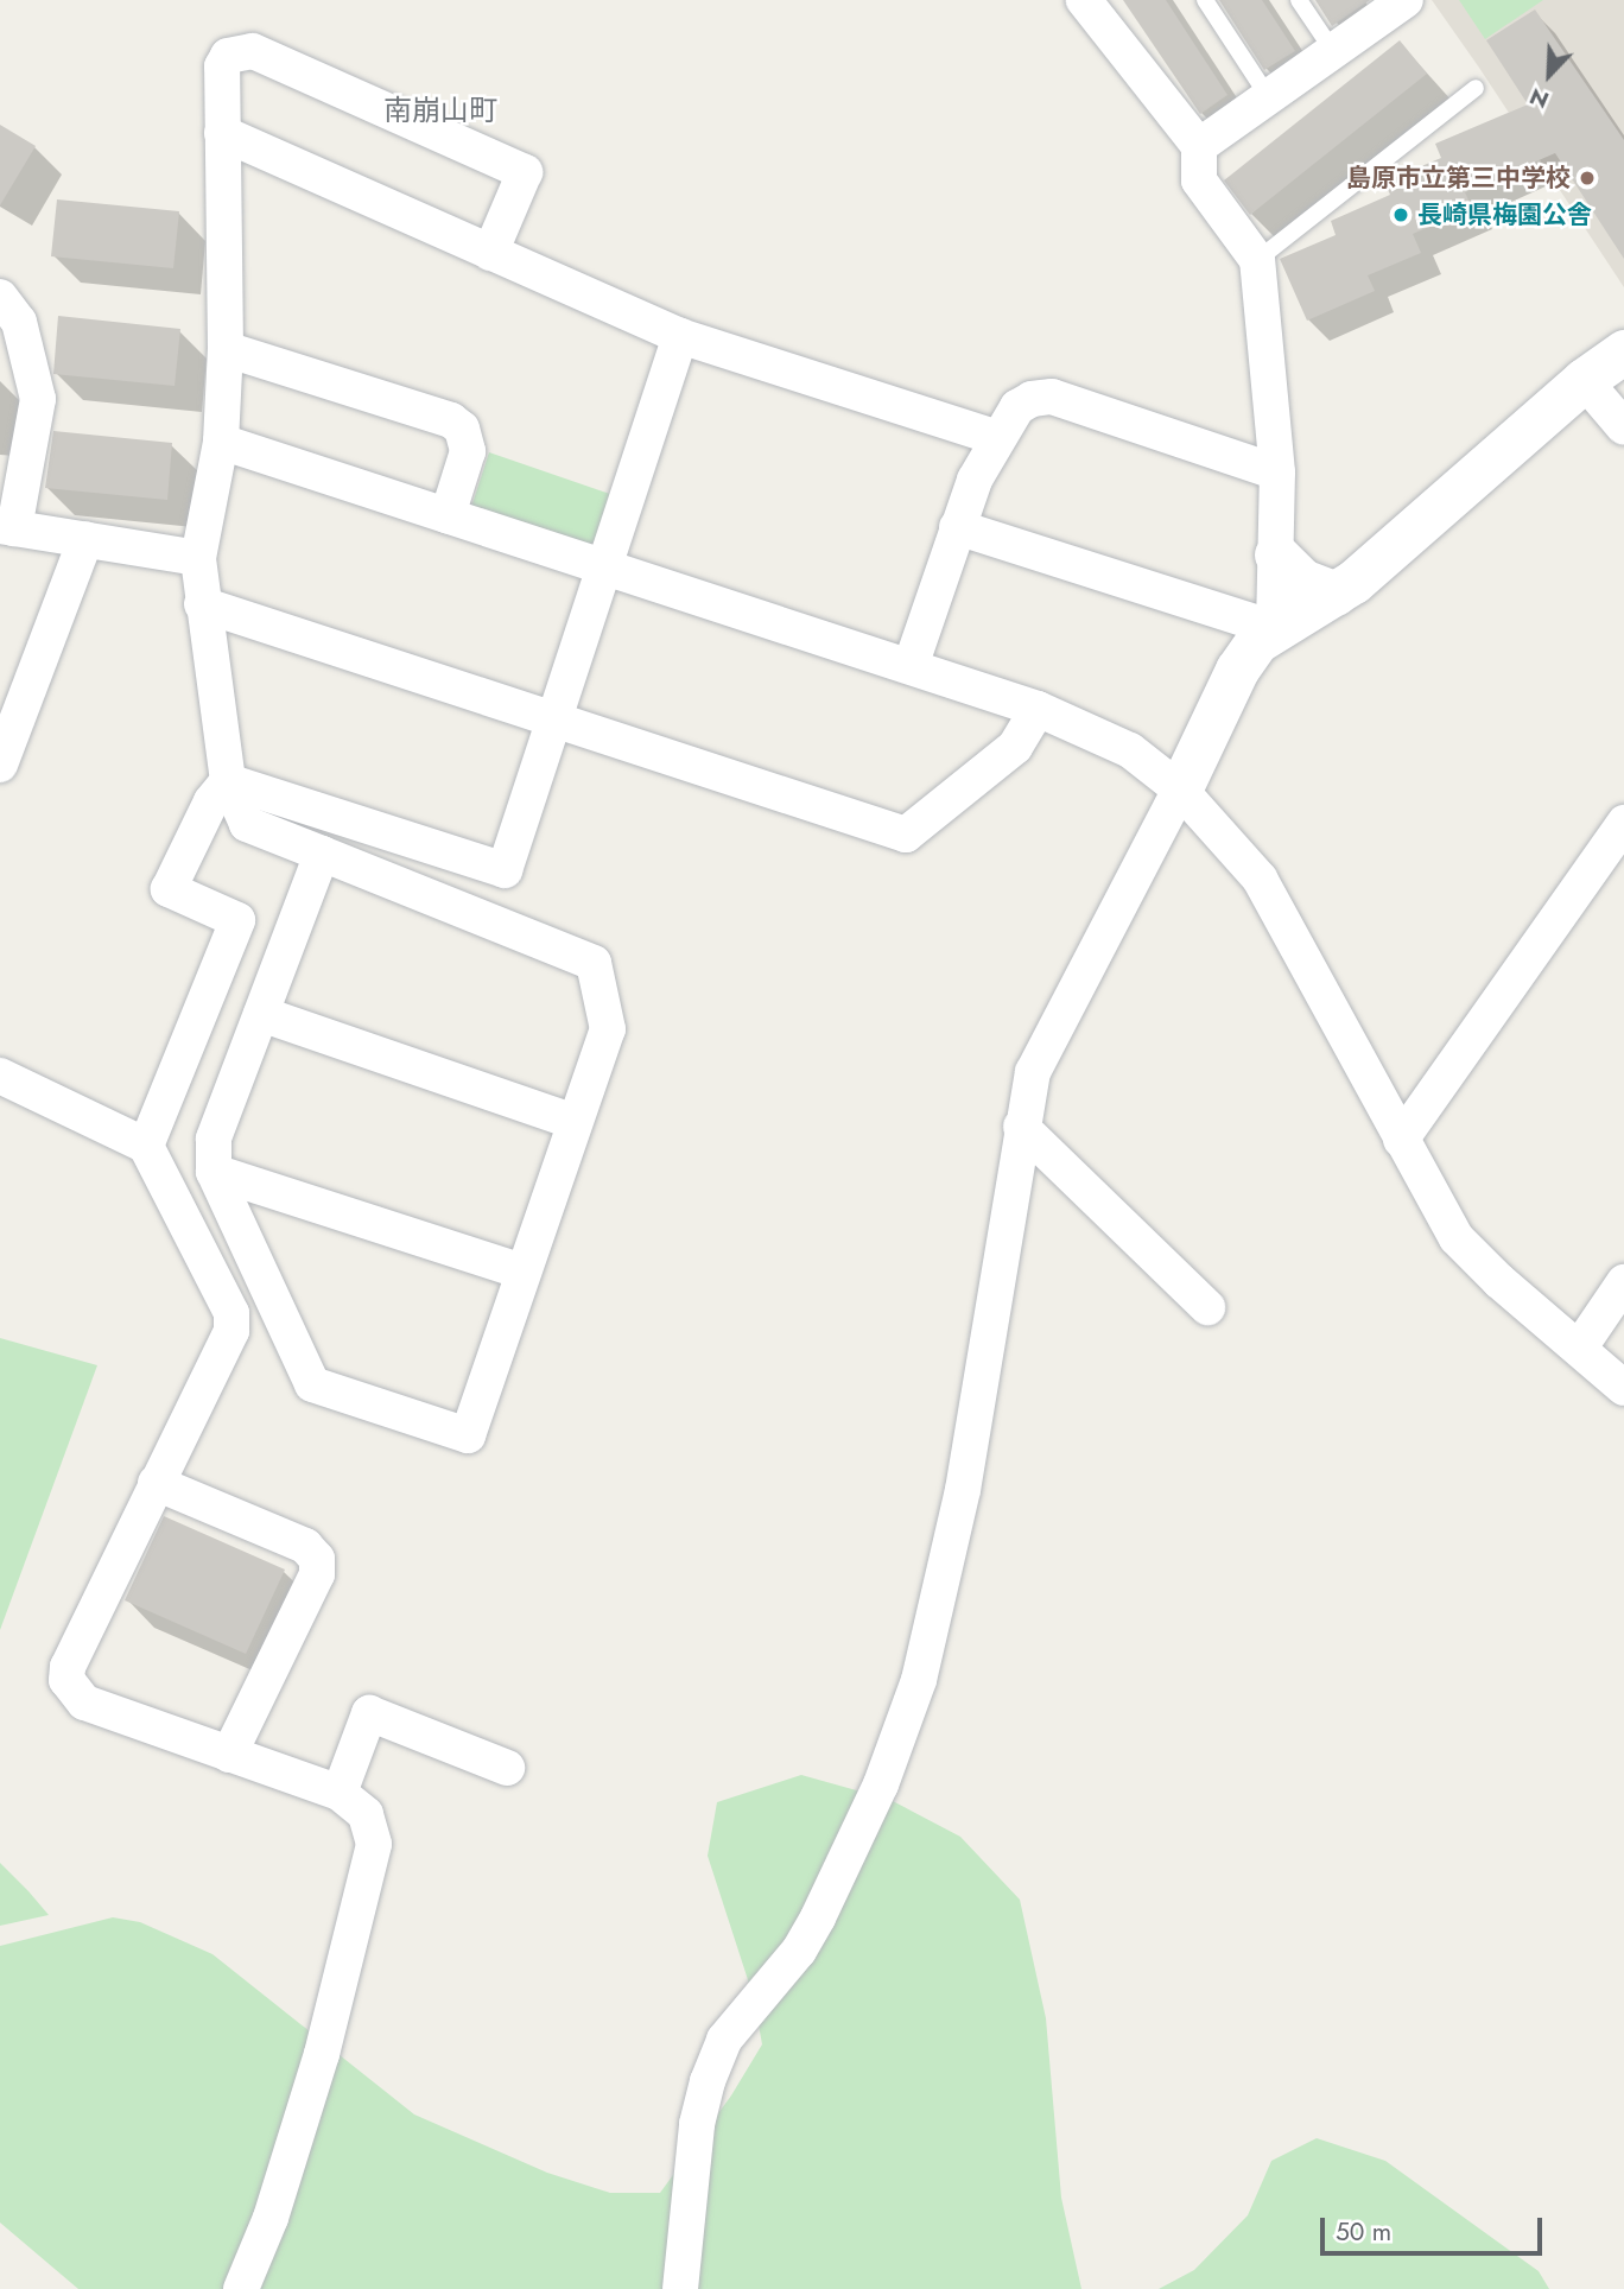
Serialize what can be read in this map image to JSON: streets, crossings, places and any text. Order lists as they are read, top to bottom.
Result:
{
  "districts": ["南崩山町"],
  "places": ["島原市立第三中学校", "長崎県梅園公舎"],
  "scale_bar": "50 m",
  "north": "bottom left"
}
